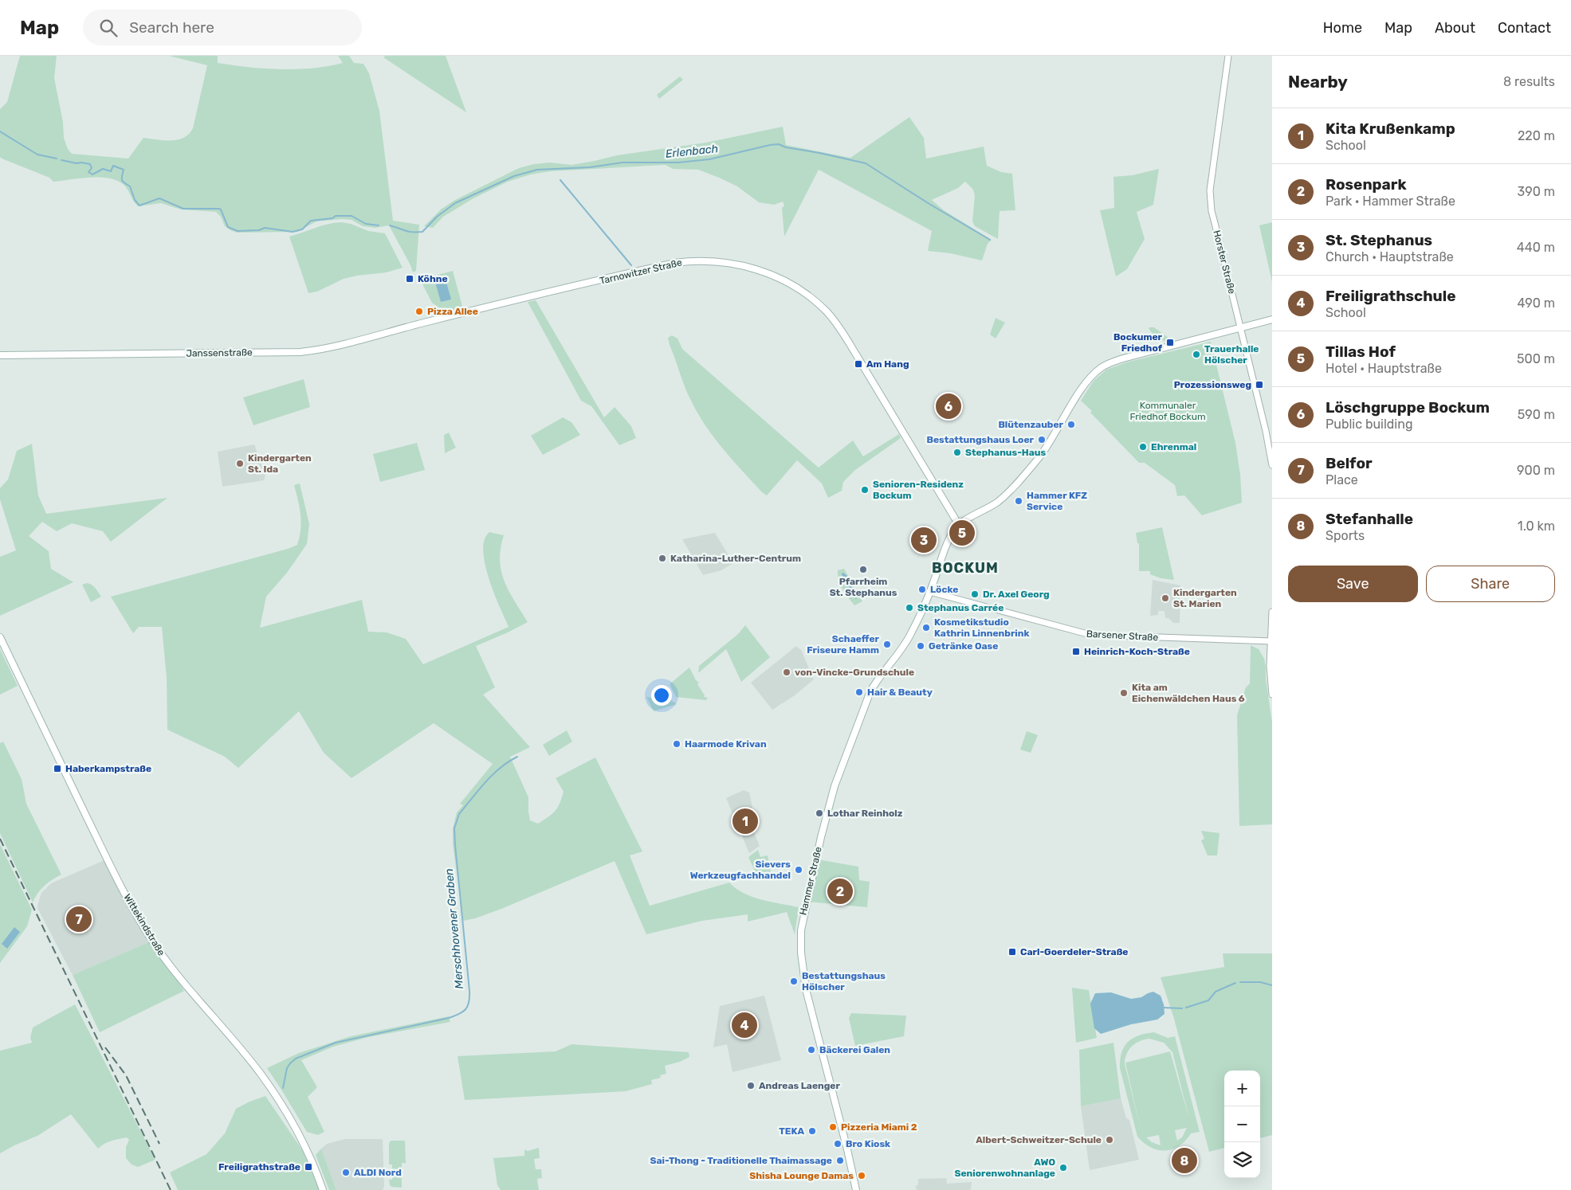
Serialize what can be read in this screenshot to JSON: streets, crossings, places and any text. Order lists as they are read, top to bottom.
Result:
{
  "streets": {
    "main road": [
      "Tarnowitzer Straße",
      "Janssenstraße",
      "Hammer Straße",
      "Wittekindstraße"
    ],
    "street": ["Horster Straße", "Barsener Straße"]
  },
  "crossings": [
    ["Tarnowitzer Straße", "Janssenstraße"],
    ["Tarnowitzer Straße", "Hammer Straße"],
    ["Barsener Straße", "Hammer Straße"]
  ],
  "districts": ["BOCKUM"],
  "water": ["Erlenbach", "Merschhovener Graben"],
  "parks": ["Kommunaler Friedhof Bockum"],
  "places": {
    "transit": [
      "Köhne",
      "Bockumer Friedhof",
      "Am Hang",
      "Prozessionsweg",
      "Heinrich-Koch-Straße",
      "Haberkampstraße",
      "Carl-Goerdeler-Straße",
      "Freiligrathstraße"
    ],
    "other": [
      "Pizza Allee",
      "Trauerhalle Hölscher",
      "Blütenzauber",
      "Bestattungshaus Loer",
      "Ehrenmal",
      "Stephanus-Haus",
      "Kindergarten St. Ida",
      "Senioren-Residenz Bockum",
      "Hammer KFZ Service",
      "Katharina-Luther-Centrum",
      "Pfarrheim St. Stephanus",
      "Löcke",
      "Dr. Axel Georg",
      "Kindergarten St. Marien",
      "Stephanus Carrée",
      "Kosmetikstudio Kathrin Linnenbrink",
      "Schaeffer Friseure Hamm",
      "Getränke Oase",
      "von-Vincke-Grundschule",
      "Hair & Beauty",
      "Kita am Eichenwäldchen Haus 6",
      "Haarmode Krivan",
      "Lothar Reinholz",
      "Sievers Werkzeugfachhandel",
      "Bestattungshaus Hölscher",
      "Bäckerei Galen",
      "Andreas Laenger",
      "Pizzeria Miami 2",
      "TEKA",
      "Albert-Schweitzer-Schule",
      "Bro Kiosk",
      "Sai-Thong - Traditionelle Thaimassage",
      "AWO Seniorenwohnanlage",
      "ALDI Nord",
      "Shisha Lounge Damas"
    ]
  },
  "page": {
    "header": "Map",
    "search": "Search here",
    "nav": [
      "Home",
      "Map",
      "About",
      "Contact"
    ],
    "heading": ["Nearby", "8 results"],
    "list": [
      {
        "mark": "1",
        "name": "Kita Krußenkamp",
        "note": "School",
        "value": "220 m"
      },
      {
        "mark": "2",
        "name": "Rosenpark",
        "note": "Park · Hammer Straße",
        "value": "390 m"
      },
      {
        "mark": "3",
        "name": "St. Stephanus",
        "note": "Church · Hauptstraße",
        "value": "440 m"
      },
      {
        "mark": "4",
        "name": "Freiligrathschule",
        "note": "School",
        "value": "490 m"
      },
      {
        "mark": "5",
        "name": "Tillas Hof",
        "note": "Hotel · Hauptstraße",
        "value": "500 m"
      },
      {
        "mark": "6",
        "name": "Löschgruppe Bockum",
        "note": "Public building",
        "value": "590 m"
      },
      {
        "mark": "7",
        "name": "Belfor",
        "note": "Place",
        "value": "900 m"
      },
      {
        "mark": "8",
        "name": "Stefanhalle",
        "note": "Sports",
        "value": "1.0 km"
      }
    ],
    "pins": [
      "6",
      "5",
      "3",
      "1",
      "2",
      "7",
      "4",
      "8"
    ],
    "buttons": ["Save", "Share"],
    "map_buttons": ["+", "−"]
  }
}
